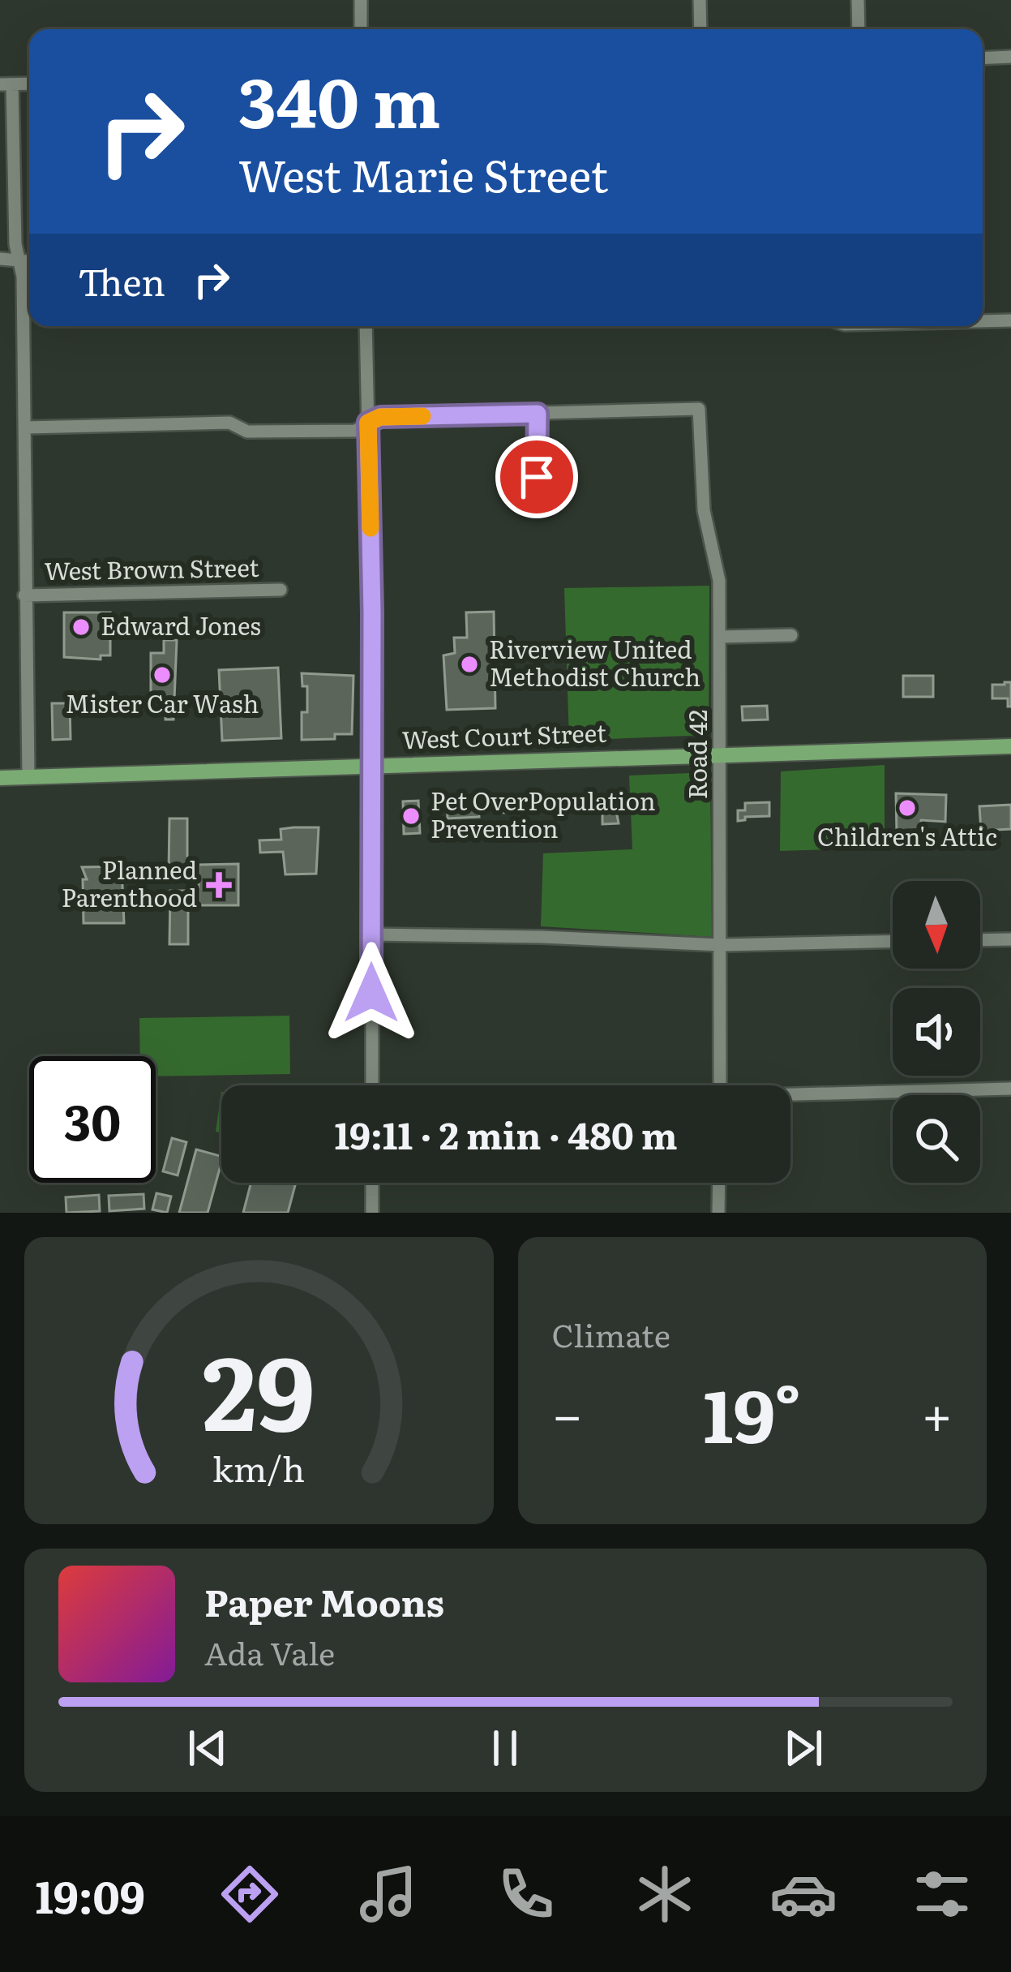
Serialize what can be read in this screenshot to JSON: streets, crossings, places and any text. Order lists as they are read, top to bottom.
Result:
{
  "streets": {
    "main road": ["West Court Street"],
    "street": ["West Brown Street", "Road 42"]
  },
  "crossings": [
    ["West Court Street", "Road 42"]
  ],
  "places": {
    "other": [
      "Edward Jones",
      "Riverview United Methodist Church",
      "Mister Car Wash",
      "Children's Attic",
      "Pet OverPopulation Prevention"
    ],
    "health": ["Planned Parenthood"]
  },
  "north": "bottom",
  "page": {
    "turn": ["340 m", "West Marie Street"],
    "then": "Then",
    "limit": "30",
    "trip": "19:11 · 2 min · 480 m",
    "tile": "Climate",
    "heat": ["−", "19°", "+"],
    "song": ["Paper Moons", "Ada Vale"],
    "tabs": "19:09",
    "gauge": ["29", "km/h"]
  }
}
